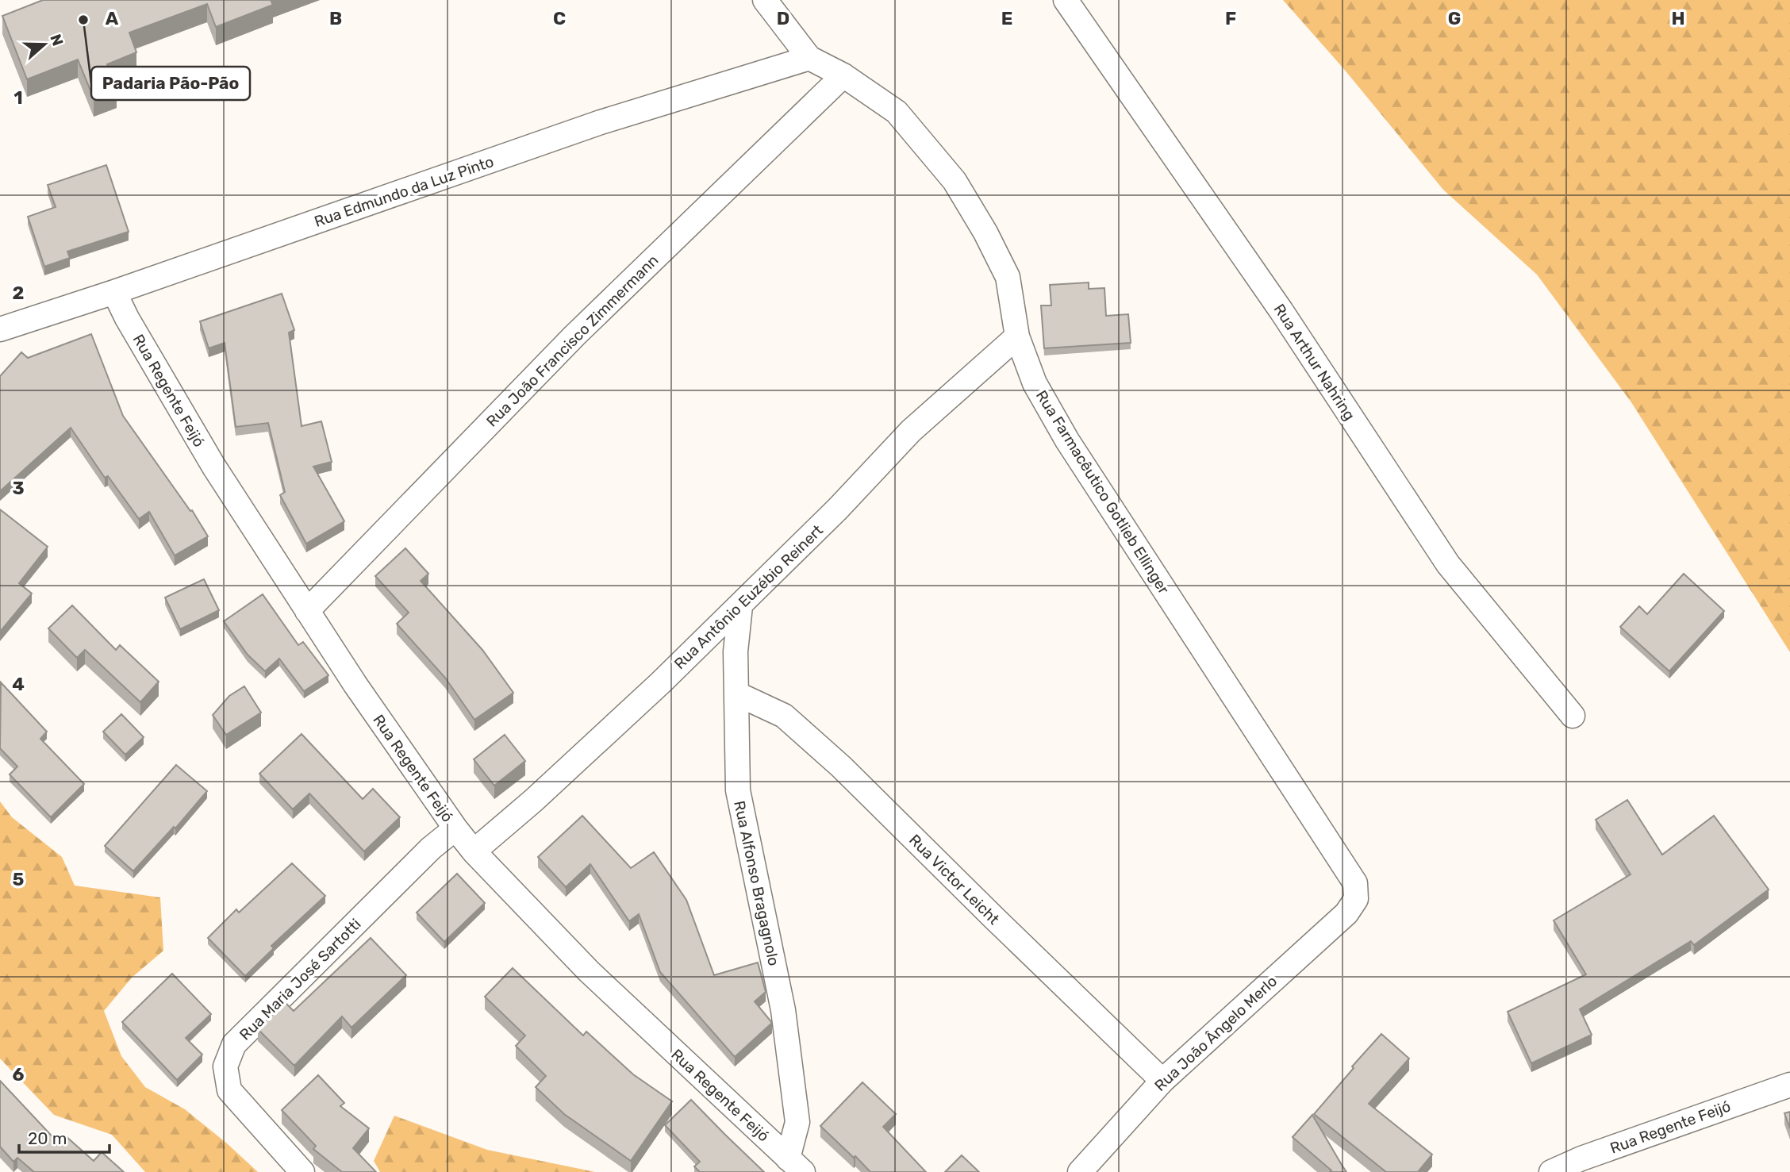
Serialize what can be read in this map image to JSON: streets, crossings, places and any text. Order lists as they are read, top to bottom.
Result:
{
  "streets": {
    "street": [
      "Rua Edmundo da Luz Pinto",
      "Rua João Francisco Zimmermann",
      "Rua Arthur Nahring",
      "Rua Regente Feijó",
      "Rua Farmacêutico Gotlieb Ellinger",
      "Rua Antônio Euzébio Reinert",
      "Rua Victor Leicht",
      "Rua Alfonso Bragagnolo",
      "Rua Maria José Sartotti",
      "Rua João Ângelo Merlo"
    ]
  },
  "crossings": [
    ["Rua Edmundo da Luz Pinto", "Rua Regente Feijó"],
    ["Rua Edmundo da Luz Pinto", "Rua Farmacêutico Gotlieb Ellinger"],
    ["Rua João Francisco Zimmermann", "Rua Regente Feijó"],
    ["Rua João Francisco Zimmermann", "Rua Farmacêutico Gotlieb Ellinger"],
    ["Rua Regente Feijó", "Rua Antônio Euzébio Reinert"],
    ["Rua Regente Feijó", "Rua Alfonso Bragagnolo"],
    ["Rua Regente Feijó", "Rua Maria José Sartotti"],
    ["Rua Farmacêutico Gotlieb Ellinger", "Rua Antônio Euzébio Reinert"],
    ["Rua Farmacêutico Gotlieb Ellinger", "Rua João Ângelo Merlo"],
    ["Rua Antônio Euzébio Reinert", "Rua Alfonso Bragagnolo"],
    ["Rua Victor Leicht", "Rua Alfonso Bragagnolo"],
    ["Rua Victor Leicht", "Rua João Ângelo Merlo"]
  ],
  "places": ["Padaria Pão-Pão"],
  "scale_bar": "20 m",
  "north": "right",
  "grid": {
    "columns": [
      "A",
      "B",
      "C",
      "D",
      "E",
      "F",
      "G",
      "H"
    ],
    "rows": [
      "1",
      "2",
      "3",
      "4",
      "5",
      "6"
    ]
  }
}
